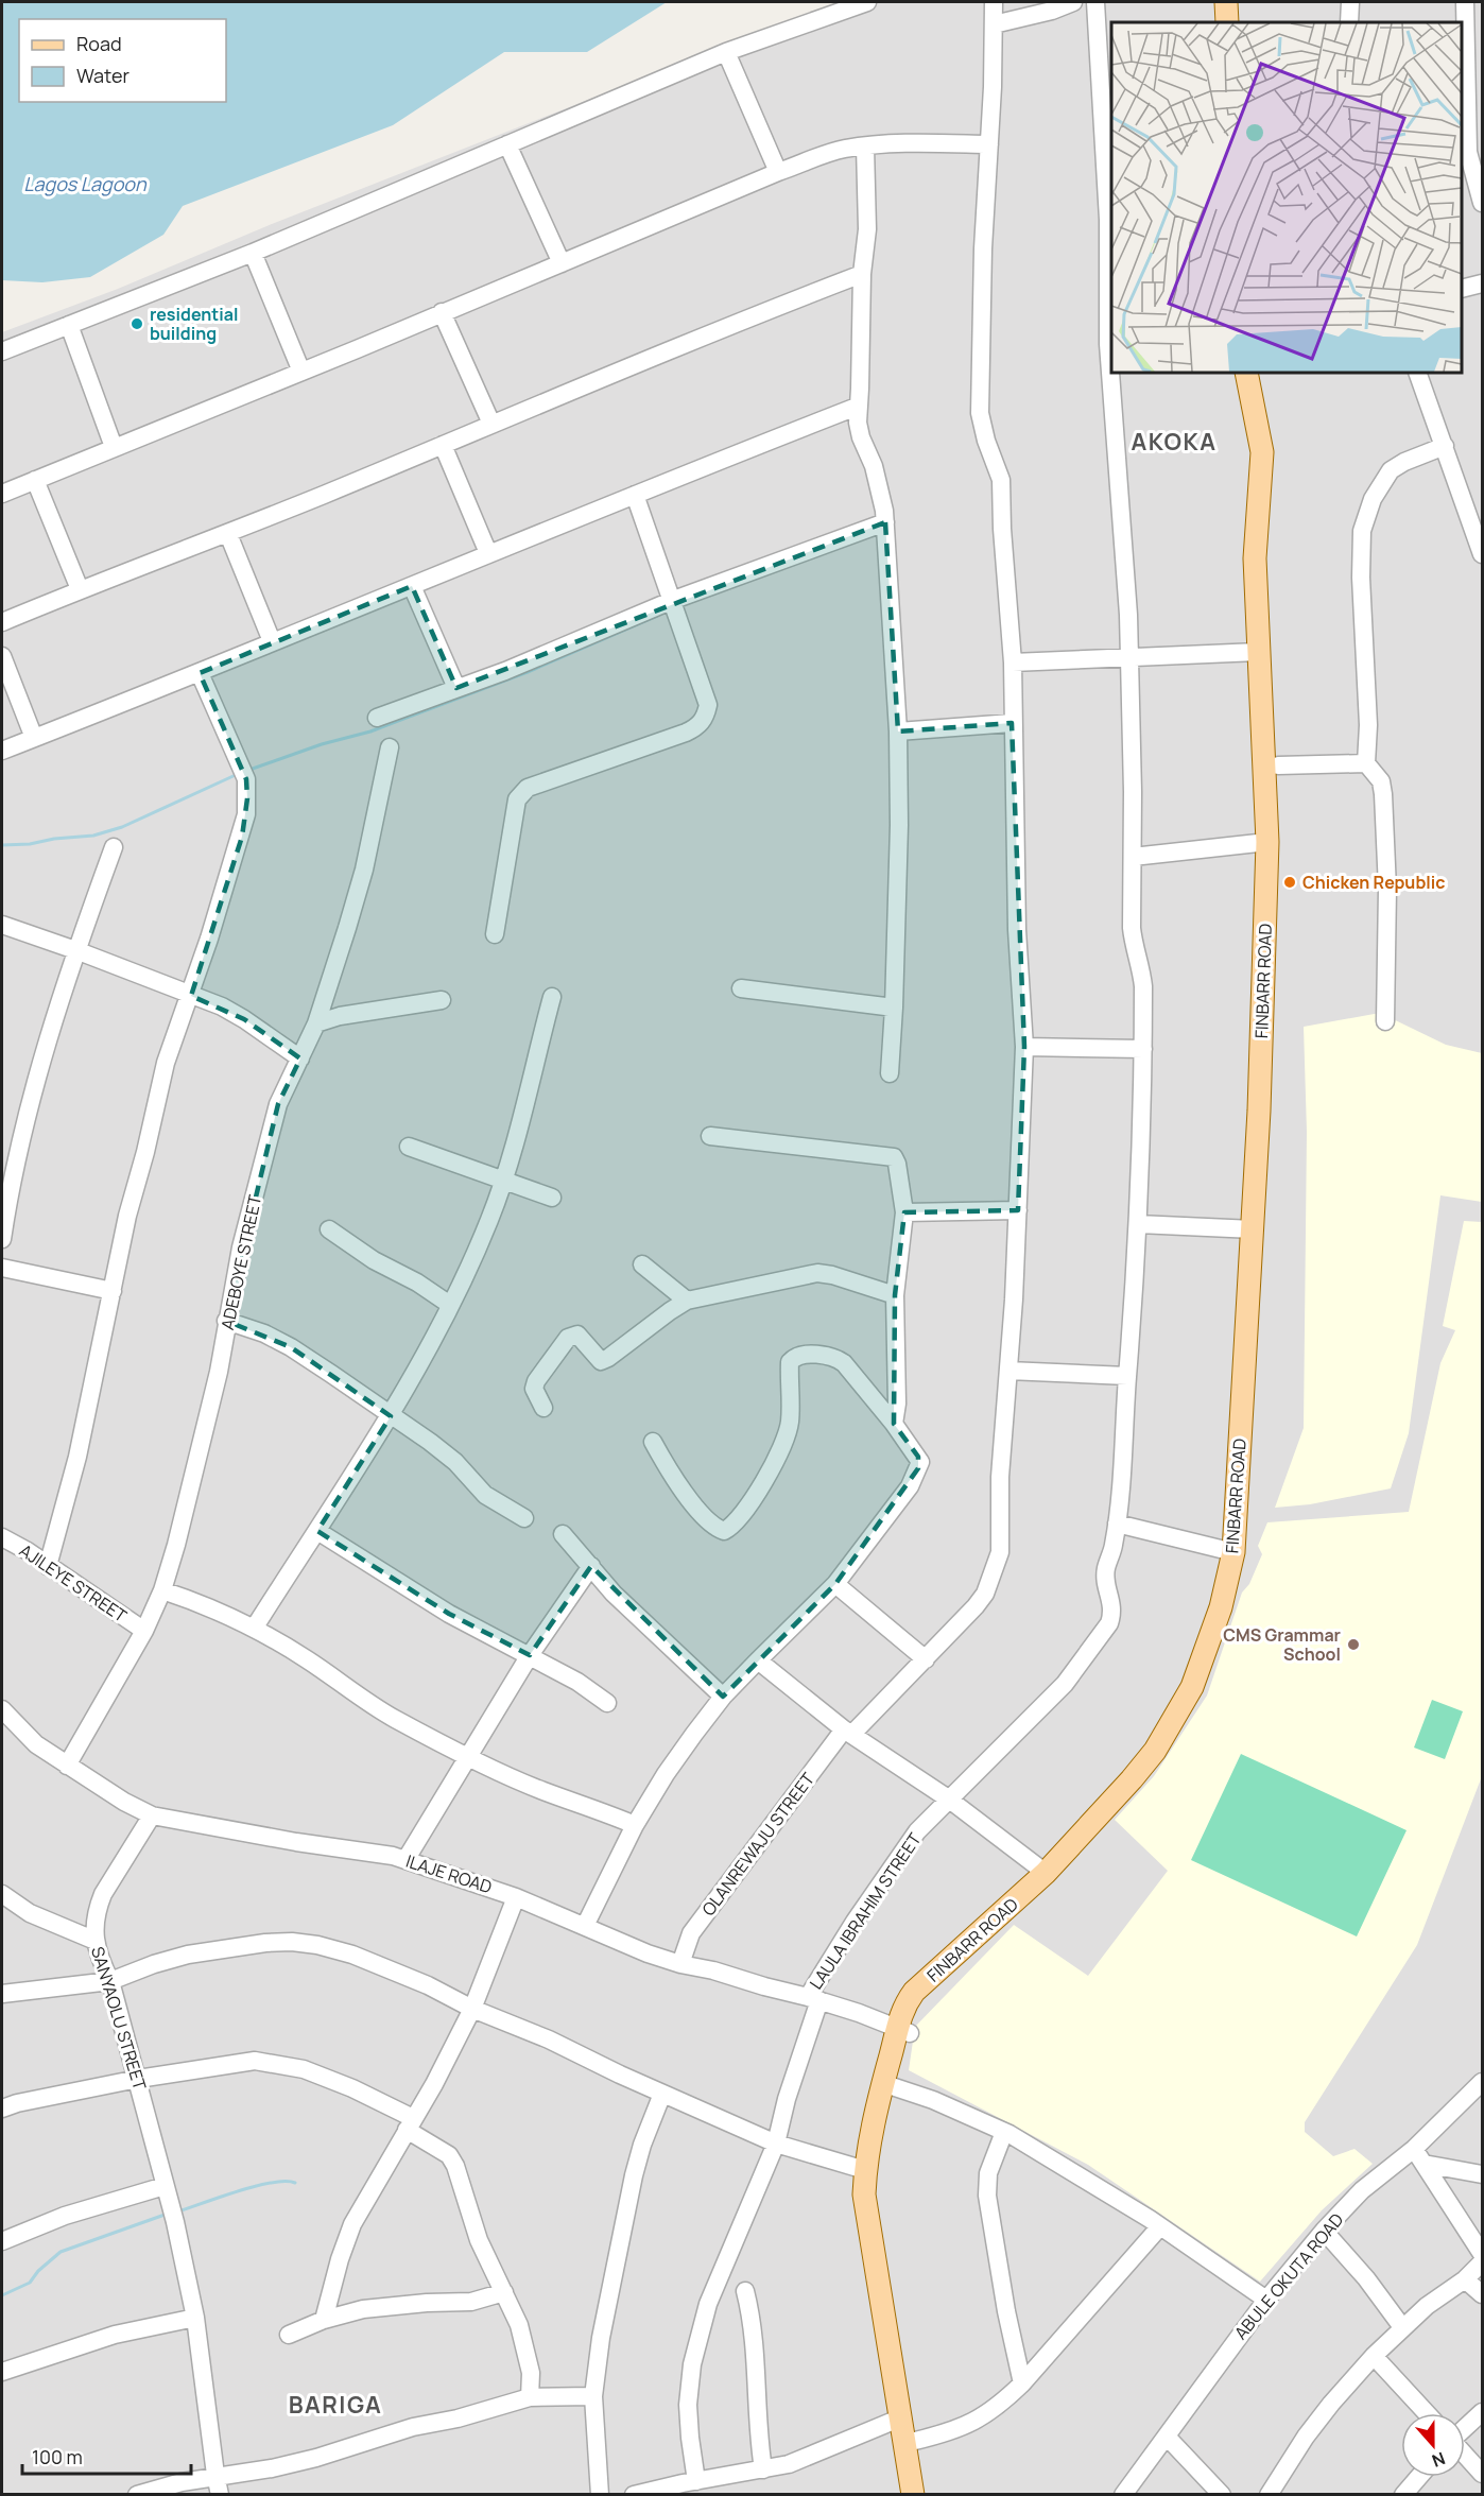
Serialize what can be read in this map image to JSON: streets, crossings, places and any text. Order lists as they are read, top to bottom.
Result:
{
  "streets": {
    "main road": ["FINBARR ROAD"],
    "street": [
      "ADEBOYE STREET",
      "AJILEYE STREET",
      "OLANREWAJU STREET",
      "ILAJE ROAD",
      "LAULA IBRAHIM STREET",
      "SANYAOLU STREET",
      "ABULE OKUTA ROAD"
    ]
  },
  "crossings": [
    ["FINBARR ROAD", "ILAJE ROAD"],
    ["ADEBOYE STREET", "AJILEYE STREET"],
    ["ADEBOYE STREET", "ILAJE ROAD"],
    ["OLANREWAJU STREET", "ILAJE ROAD"],
    ["ILAJE ROAD", "LAULA IBRAHIM STREET"],
    ["ILAJE ROAD", "SANYAOLU STREET"]
  ],
  "districts": ["AKOKA", "BARIGA"],
  "water": ["Lagos Lagoon"],
  "places": ["residential building", "Chicken Republic", "CMS Grammar School"],
  "legend": ["Road", "Water"],
  "scale_bar": "100 m",
  "north": "bottom"
}
